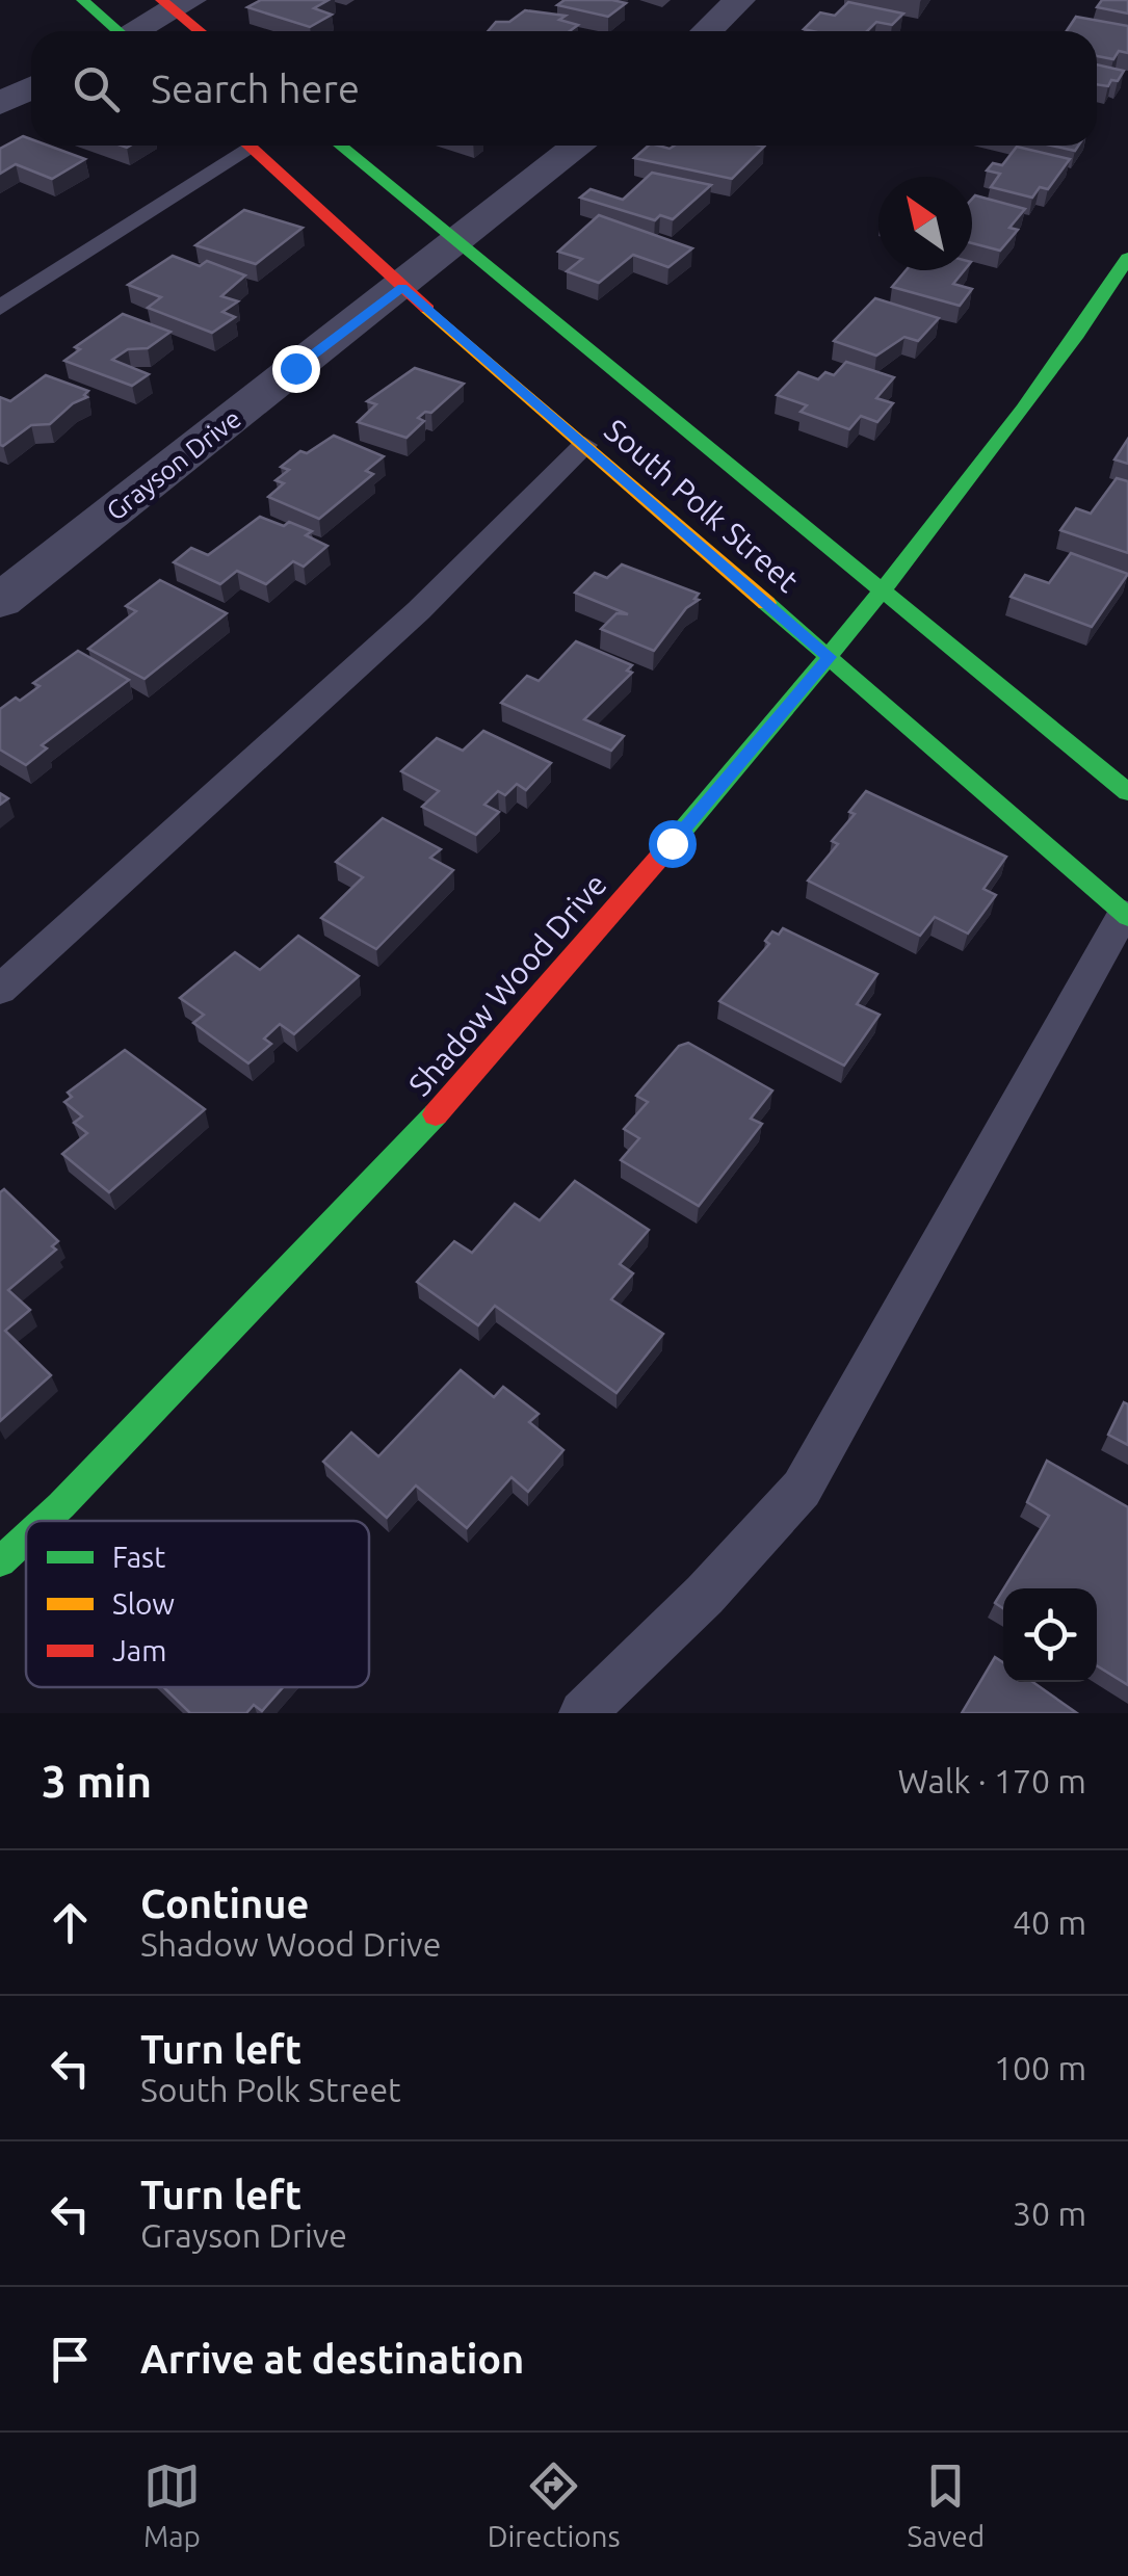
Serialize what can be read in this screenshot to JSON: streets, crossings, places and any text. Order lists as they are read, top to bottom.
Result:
{
  "streets": {
    "main road": ["South Polk Street", "Shadow Wood Drive"],
    "street": ["Grayson Drive"]
  },
  "crossings": [
    ["Grayson Drive", "South Polk Street"],
    ["South Polk Street", "Shadow Wood Drive"]
  ],
  "legend": ["Fast", "Slow", "Jam"],
  "north": "top left",
  "page": {
    "search": "Search here",
    "heading": ["3 min", "Walk · 170 m"],
    "list": [
      ["Continue", "Shadow Wood Drive", "40 m"],
      ["Turn left", "South Polk Street", "100 m"],
      ["Turn left", "Grayson Drive", "30 m"],
      "Arrive at destination"
    ],
    "nav": ["Map", "Directions", "Saved"]
  }
}
